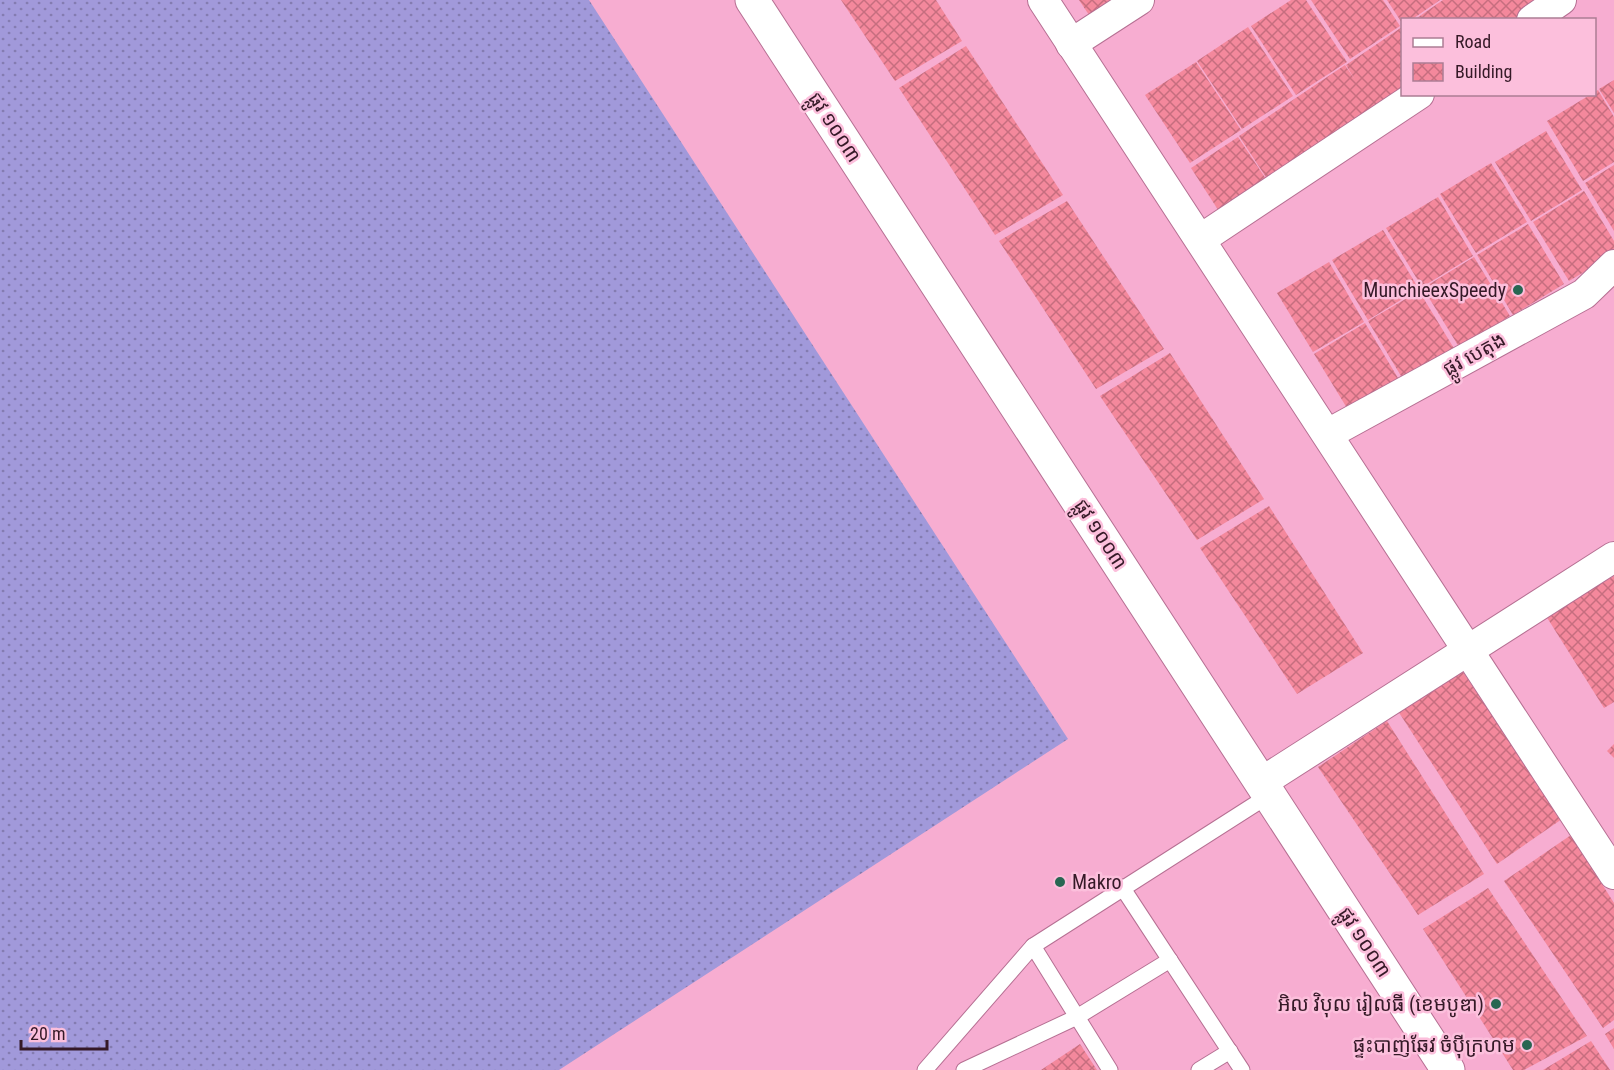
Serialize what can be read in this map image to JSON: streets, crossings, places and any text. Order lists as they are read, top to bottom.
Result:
{
  "streets": {
    "main road": ["ផ្លូវ ១០០៣"],
    "street": ["ផ្លូវ បេតុង"]
  },
  "places": [
    "MunchieexSpeedy",
    "Makro",
    "អិល វិបុល រៀលធី (ខេមបូឌា)",
    "ផ្ទះបាញ់ឆែវ ចំប៉ីក្រហម"
  ],
  "legend": ["Road", "Building"],
  "scale_bar": "20 m"
}
